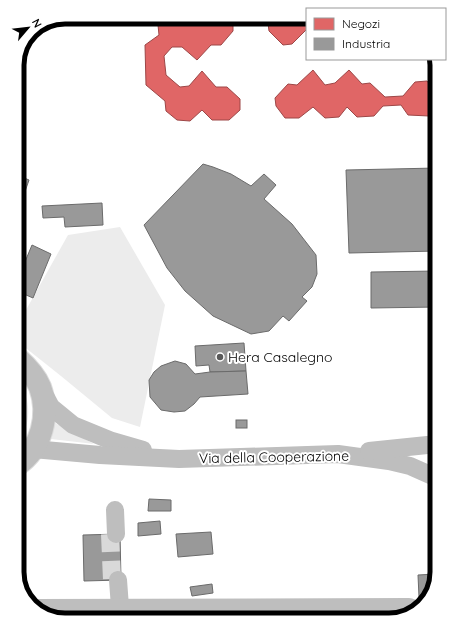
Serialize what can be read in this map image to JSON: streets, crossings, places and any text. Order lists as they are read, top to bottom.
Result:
{
  "streets": {
    "street": ["Via della Cooperazione"]
  },
  "places": ["Hera Casalegno"],
  "legend": ["Negozi", "Industria"],
  "north": "top right"
}
